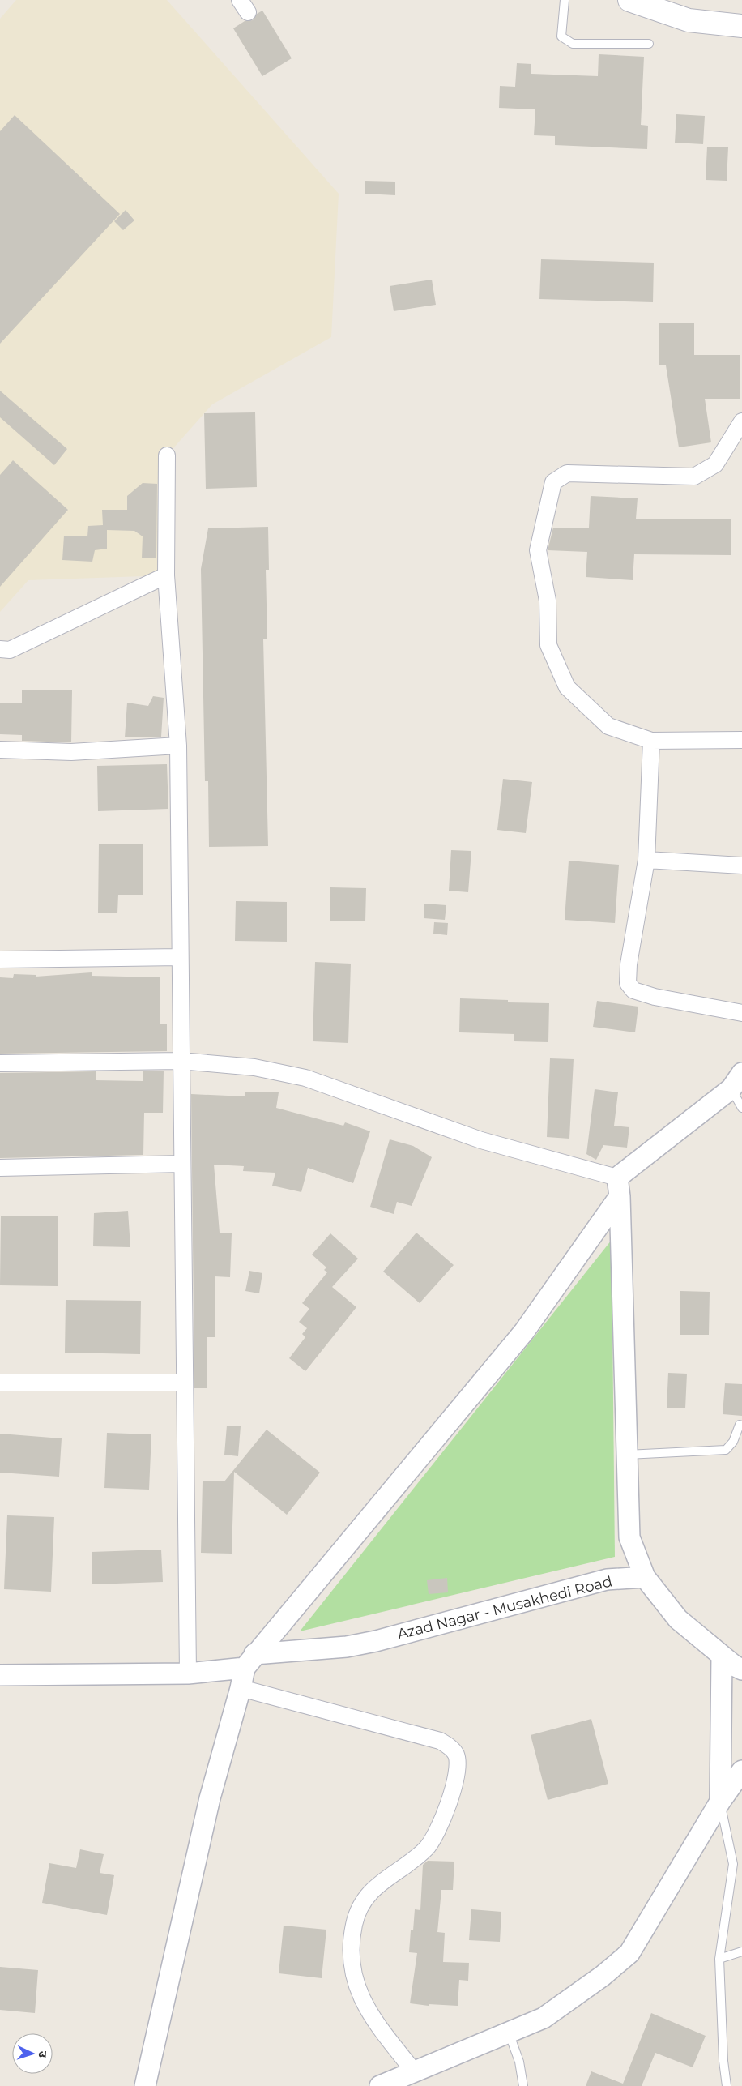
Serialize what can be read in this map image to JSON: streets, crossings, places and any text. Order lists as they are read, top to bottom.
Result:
{
  "streets": {
    "street": ["Azad Nagar - Musakhedi Road"]
  },
  "north": "right"
}
